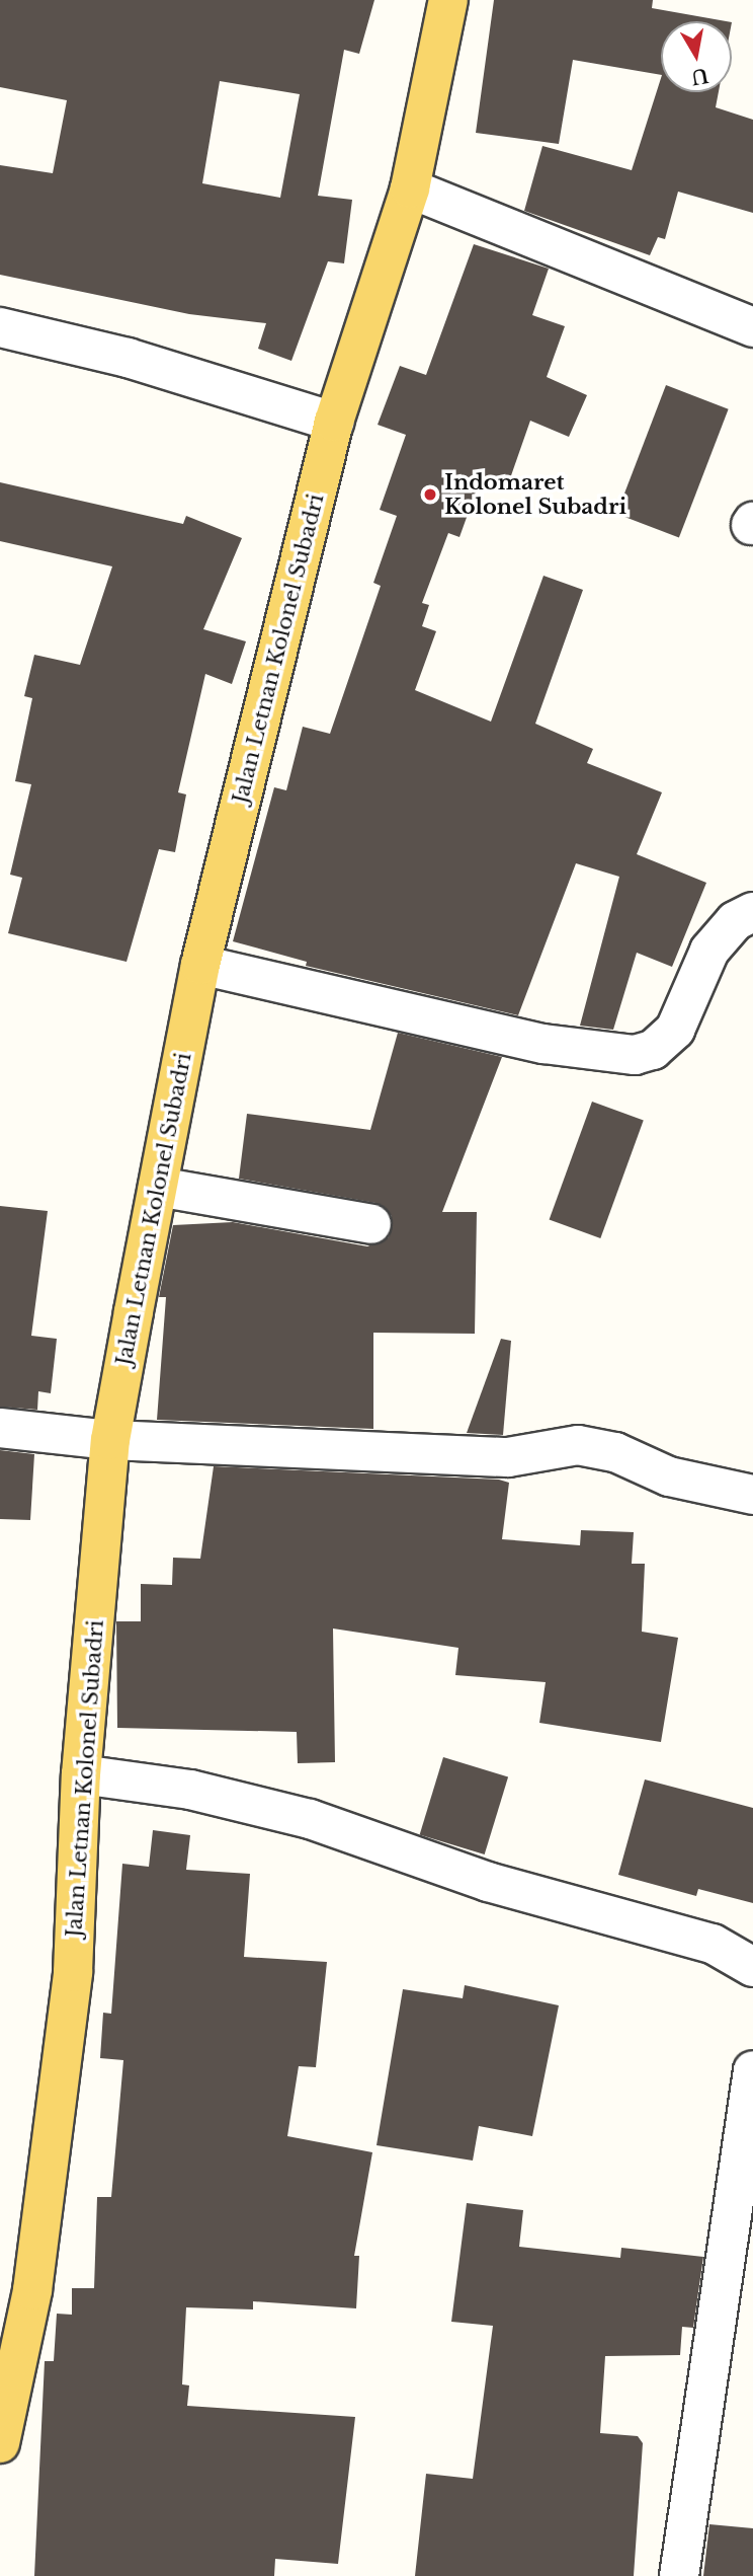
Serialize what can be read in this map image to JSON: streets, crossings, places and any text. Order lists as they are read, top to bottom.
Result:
{
  "streets": {
    "main road": ["Jalan Letnan Kolonel Subadri"]
  },
  "places": ["Indomaret Kolonel Subadri"],
  "north": "bottom"
}
